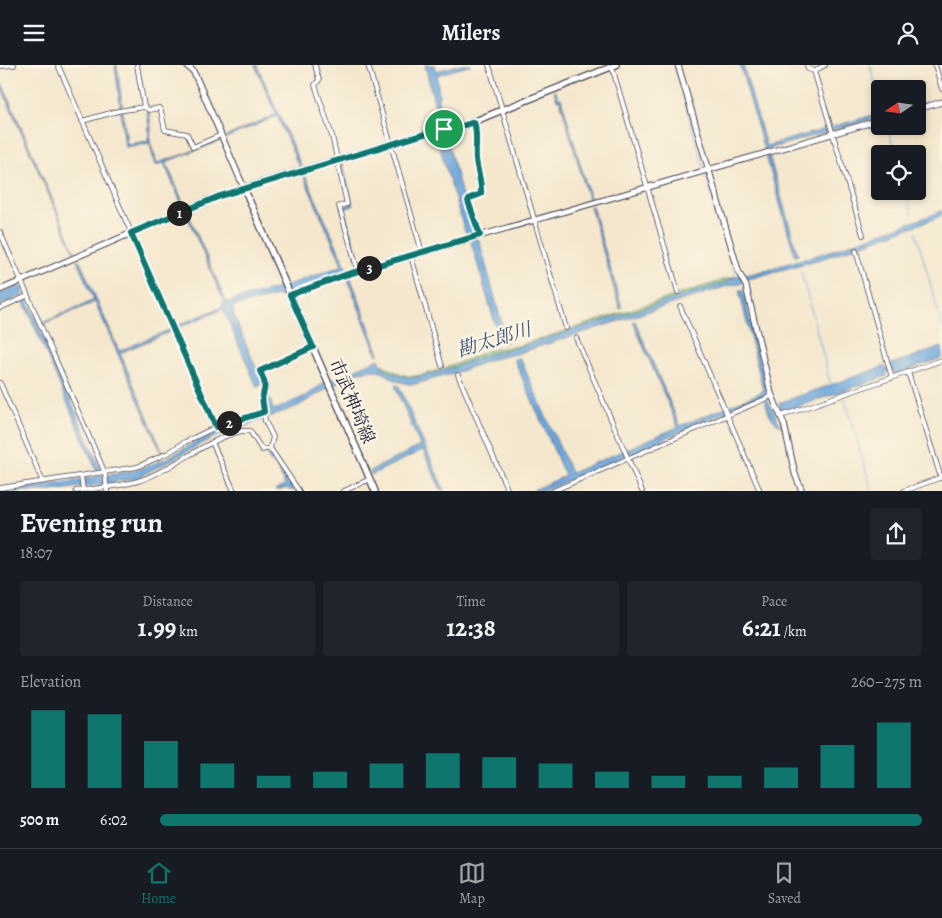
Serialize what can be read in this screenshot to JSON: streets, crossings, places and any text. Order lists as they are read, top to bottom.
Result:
{
  "streets": {
    "main road": ["市武神埼線"]
  },
  "water": ["勘太郎川"],
  "north": "left",
  "page": {
    "header": "Milers",
    "pins": ["1", "3", "2"],
    "heading": ["Evening run", "18:07"],
    "stats": [
      ["Distance", "1.99 km"],
      ["Time", "12:38"],
      ["Pace", "6:21 /km"]
    ],
    "chart": ["Elevation", "260–275 m"],
    "list": [
      {
        "name": "500 m",
        "note": "6:02"
      }
    ],
    "tabs": ["Home", "Map", "Saved"]
  }
}
